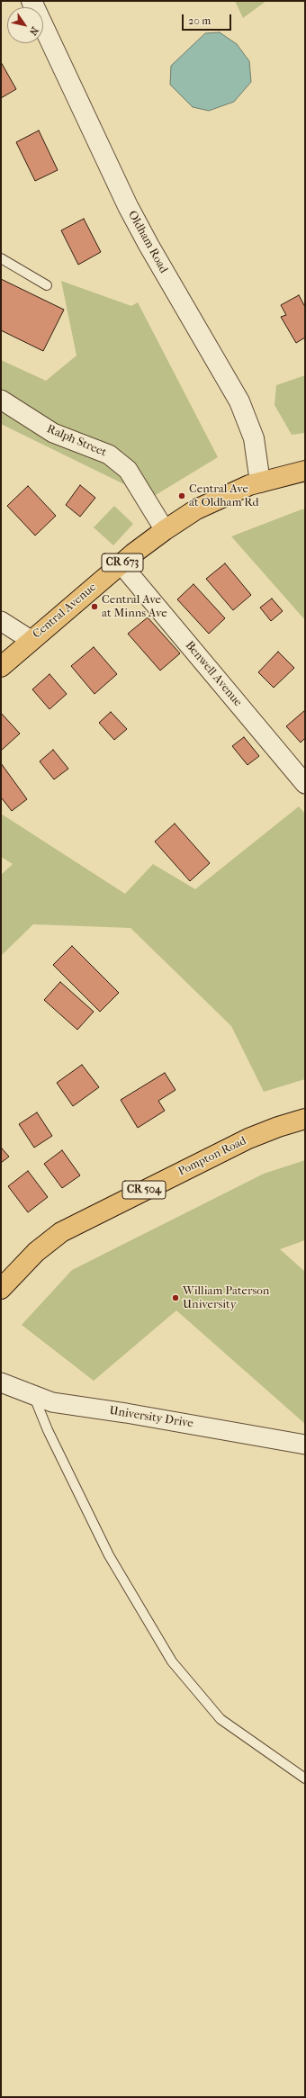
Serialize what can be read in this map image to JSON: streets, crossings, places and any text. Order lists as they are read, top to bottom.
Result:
{
  "streets": {
    "main road": [
      "CR 673",
      "Central Avenue",
      "Pompton Road",
      "CR 504"
    ],
    "street": [
      "Oldham Road",
      "Ralph Street",
      "Benwell Avenue",
      "University Drive"
    ]
  },
  "crossings": [
    ["Oldham Road", "CR 673"],
    ["Oldham Road", "Central Avenue"],
    ["Ralph Street", "Central Avenue"],
    ["CR 673", "Central Avenue"],
    ["Central Avenue", "Benwell Avenue"]
  ],
  "places": ["Central Ave at Oldham Rd", "Central Ave at Minns Ave", "William Paterson University"],
  "scale_bar": "20 m",
  "north": "bottom right"
}
